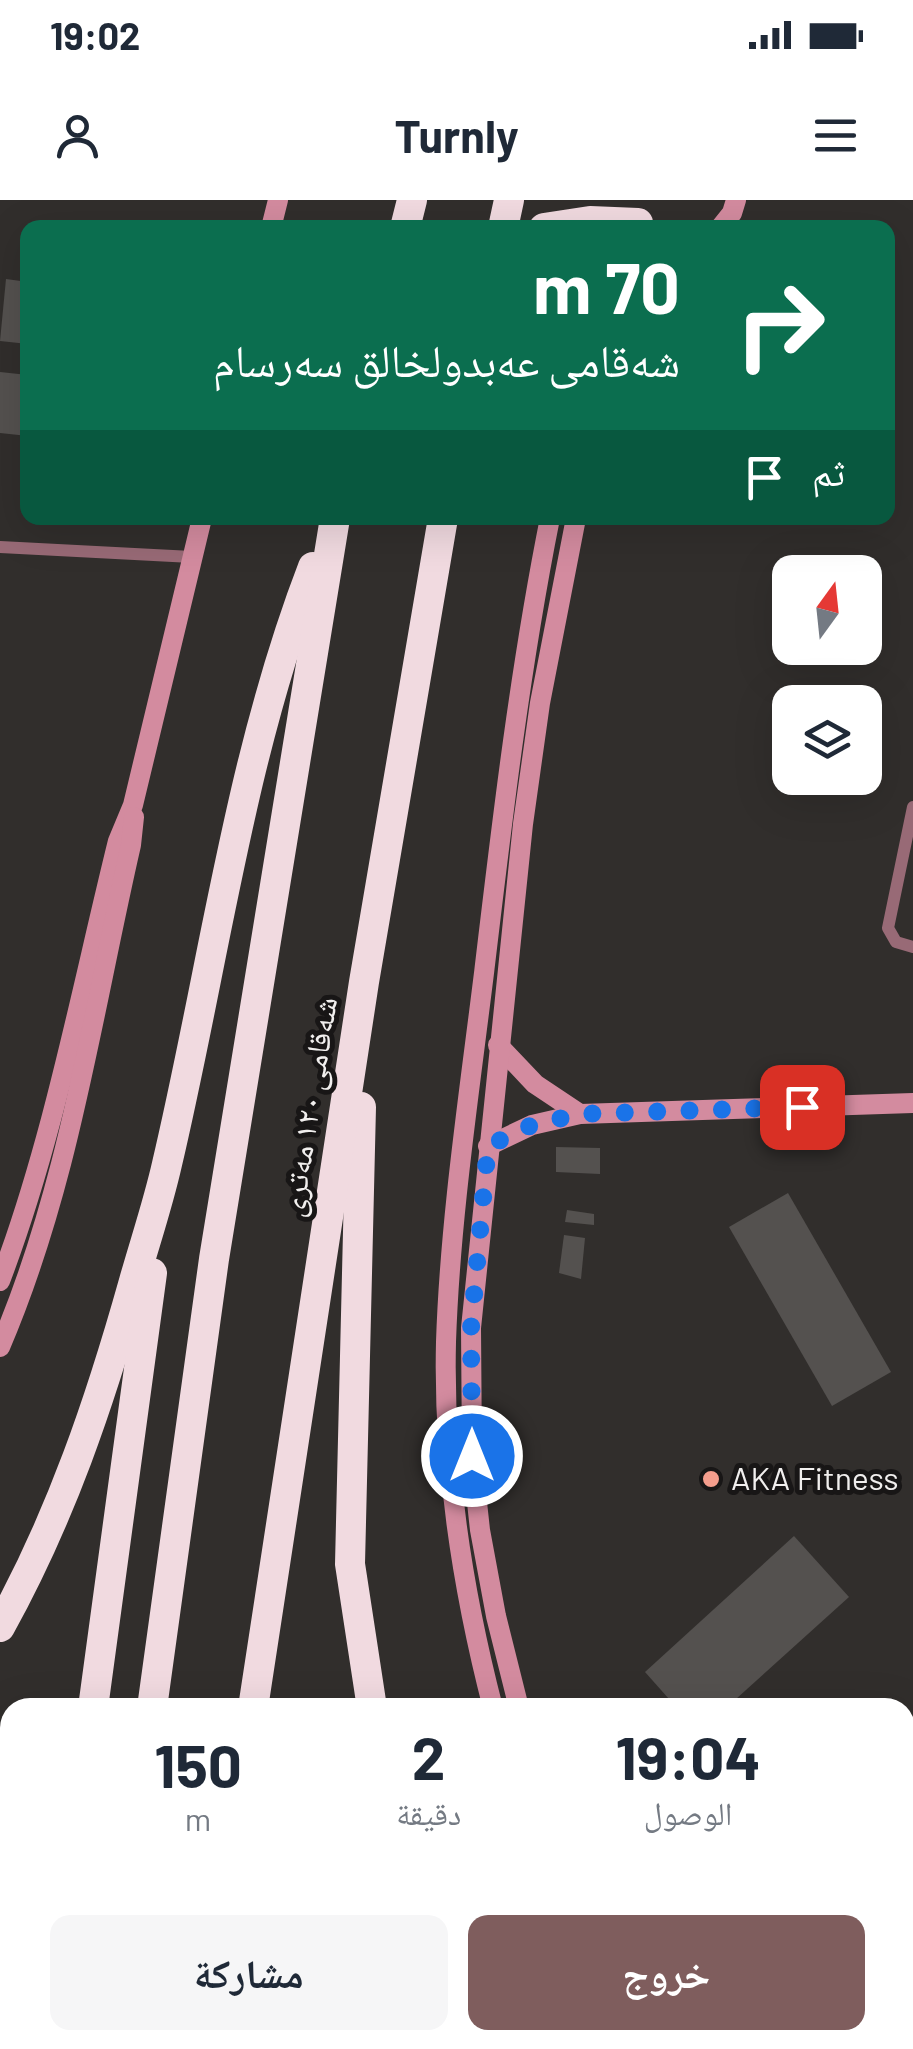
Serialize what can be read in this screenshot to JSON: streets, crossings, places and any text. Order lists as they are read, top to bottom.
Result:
{
  "streets": {
    "highway": ["شەقامی ١٢٠ مەتری"]
  },
  "places": ["AKA Fitness"],
  "north": "top",
  "page": {
    "status": "19:02",
    "header": "Turnly",
    "turn": ["70 m", "شەقامی عەبدولخالق سەرسام"],
    "then": "ثم",
    "eta": [
      "19:04",
      "الوصول",
      "2",
      "دقيقة",
      "150",
      "m"
    ],
    "buttons": ["خروج", "مشاركة"]
  }
}
